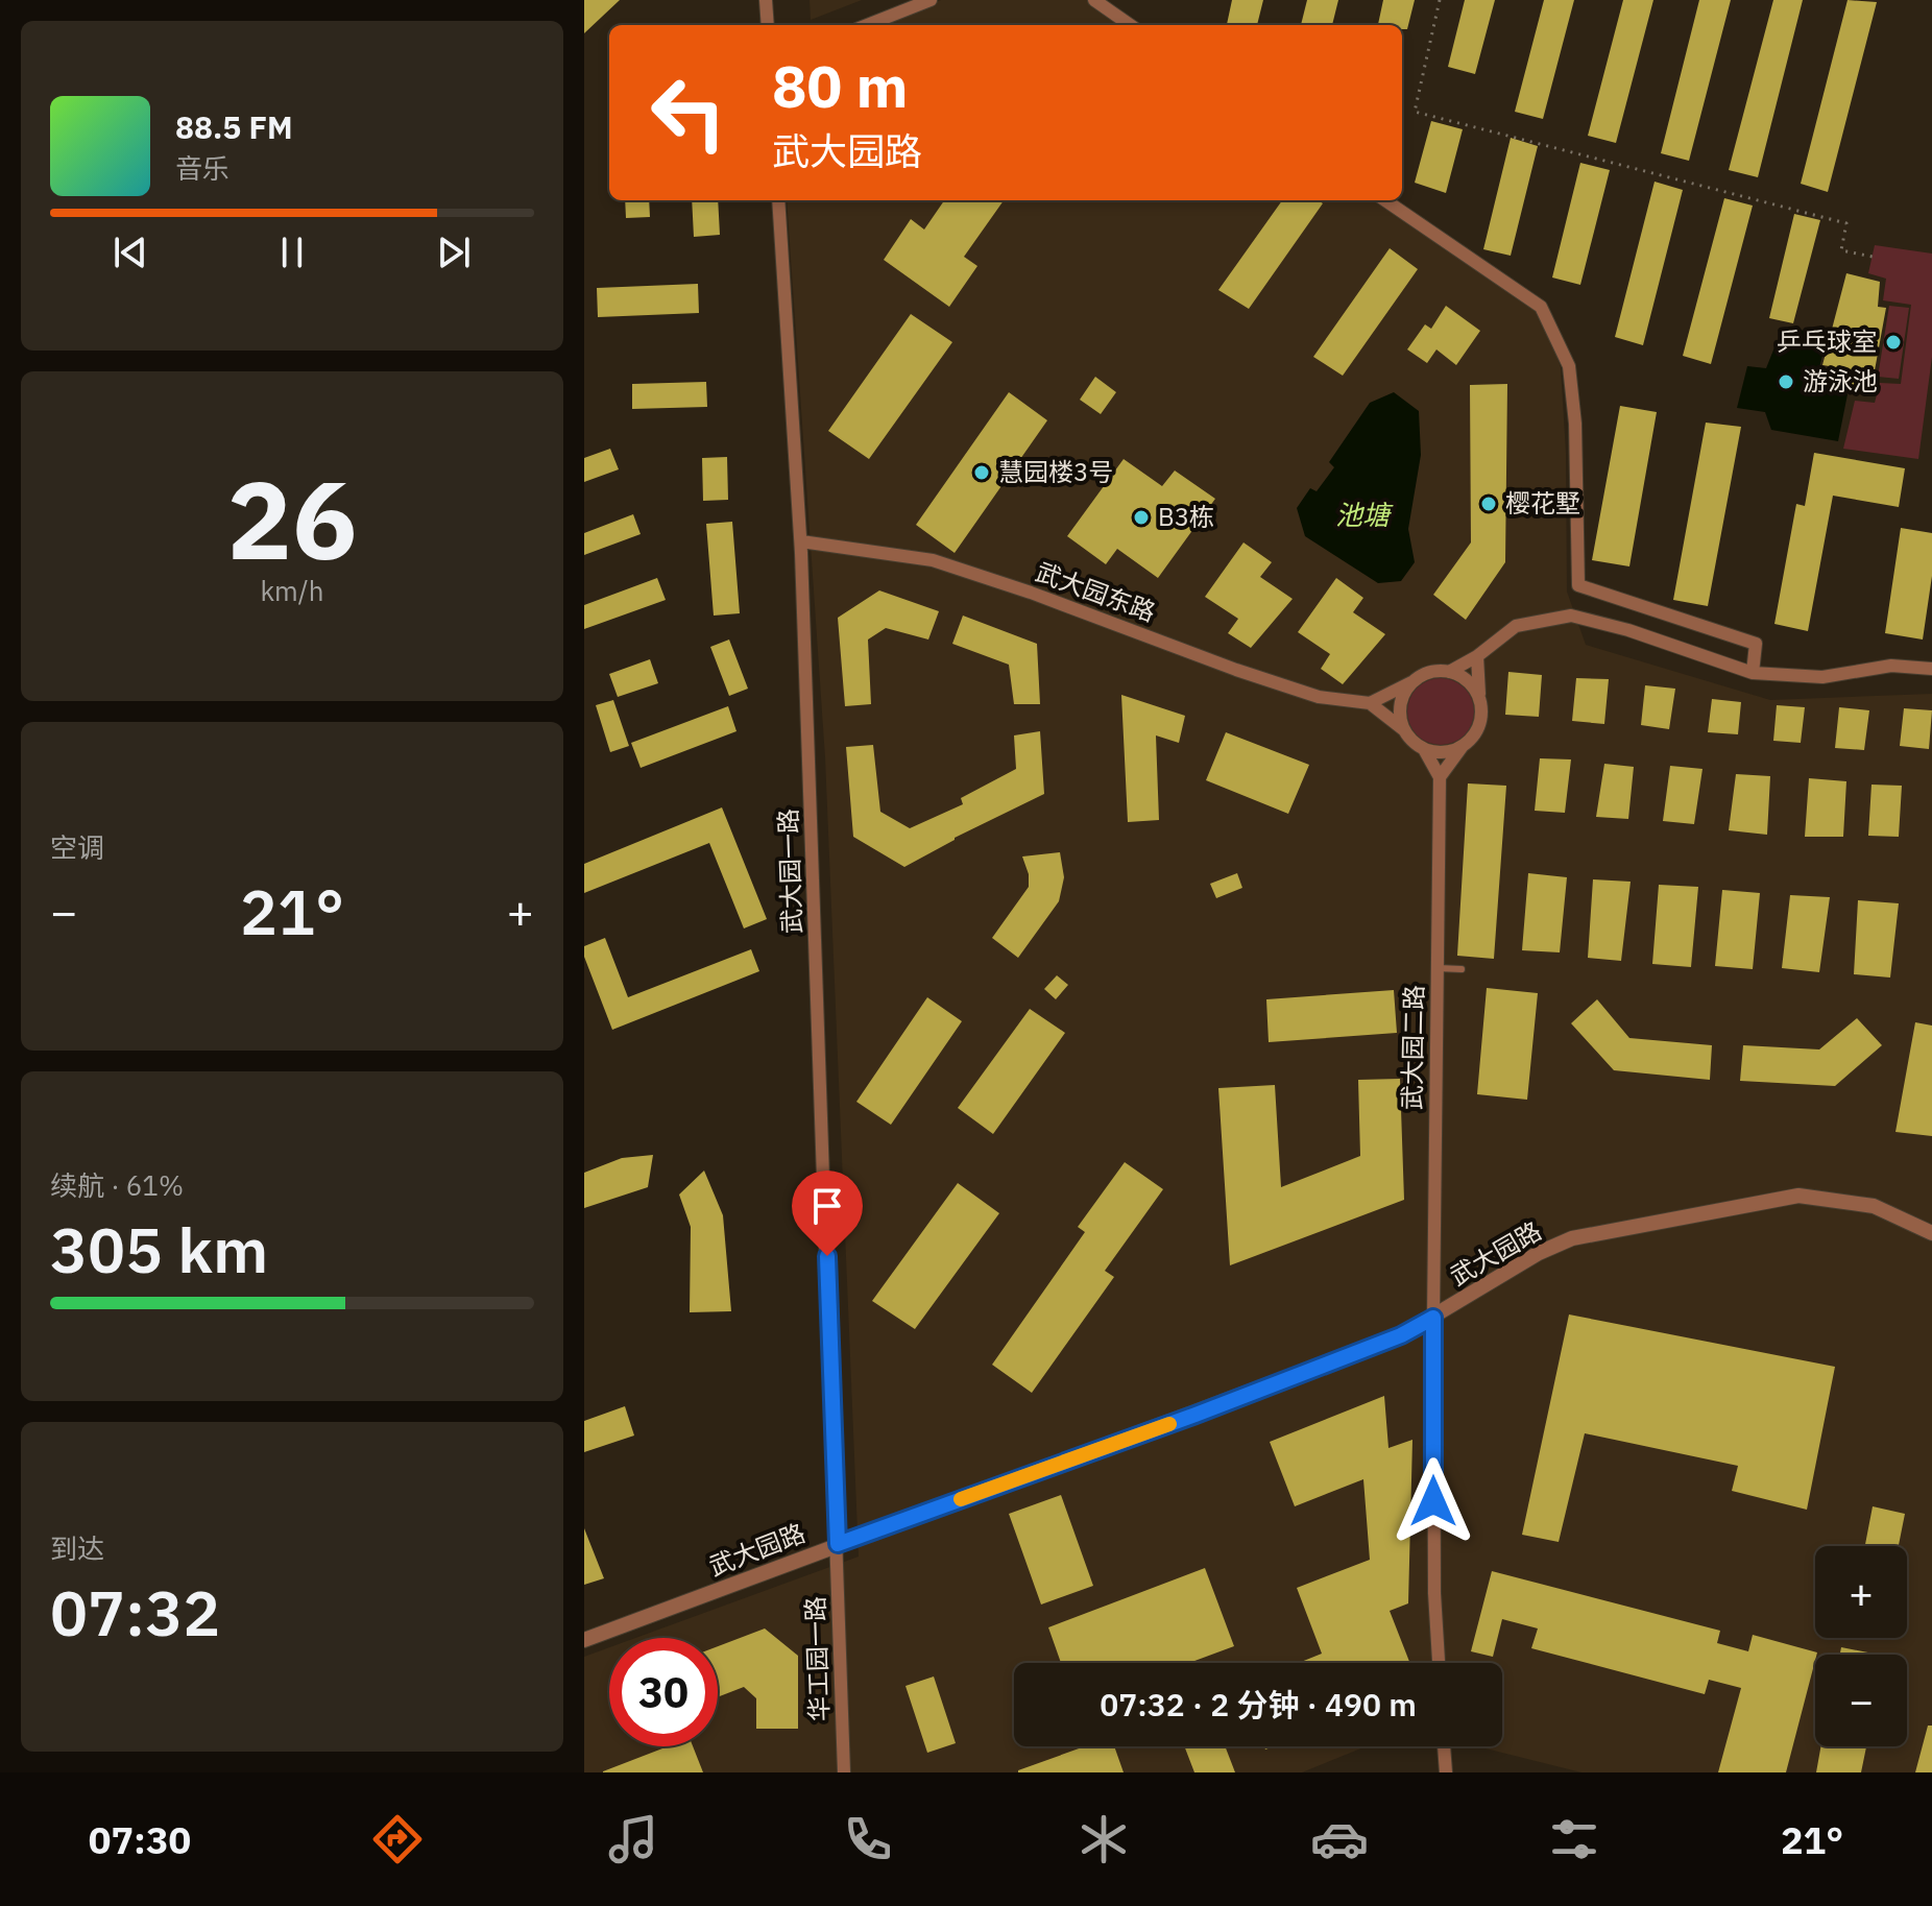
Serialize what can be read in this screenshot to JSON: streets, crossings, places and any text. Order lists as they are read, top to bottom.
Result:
{
  "streets": {
    "street": [
      "武大园东路",
      "武大园一路",
      "武大园二路",
      "武大园路",
      "华工园一路"
    ]
  },
  "crossings": [
    ["武大园东路", "武大园一路"],
    ["武大园一路", "武大园路"],
    ["武大园一路", "华工园一路"],
    ["武大园二路", "武大园路"],
    ["武大园路", "华工园一路"]
  ],
  "water": ["池塘"],
  "places": [
    "乒乓球室",
    "游泳池",
    "慧园楼3号",
    "樱花墅",
    "B3栋"
  ],
  "page": {
    "turn": ["80 m", "武大园路"],
    "song": ["88.5 FM", "音乐"],
    "tile": [
      ["26", "km/h"],
      "空调",
      ["续航 · 61%", "305 km"],
      ["到达", "07:32"]
    ],
    "heat": ["−", "21°", "+"],
    "map_buttons": ["+", "−"],
    "limit": "30",
    "trip": "07:32 · 2 分钟 · 490 m",
    "tabs": ["07:30", "21°"]
  }
}
